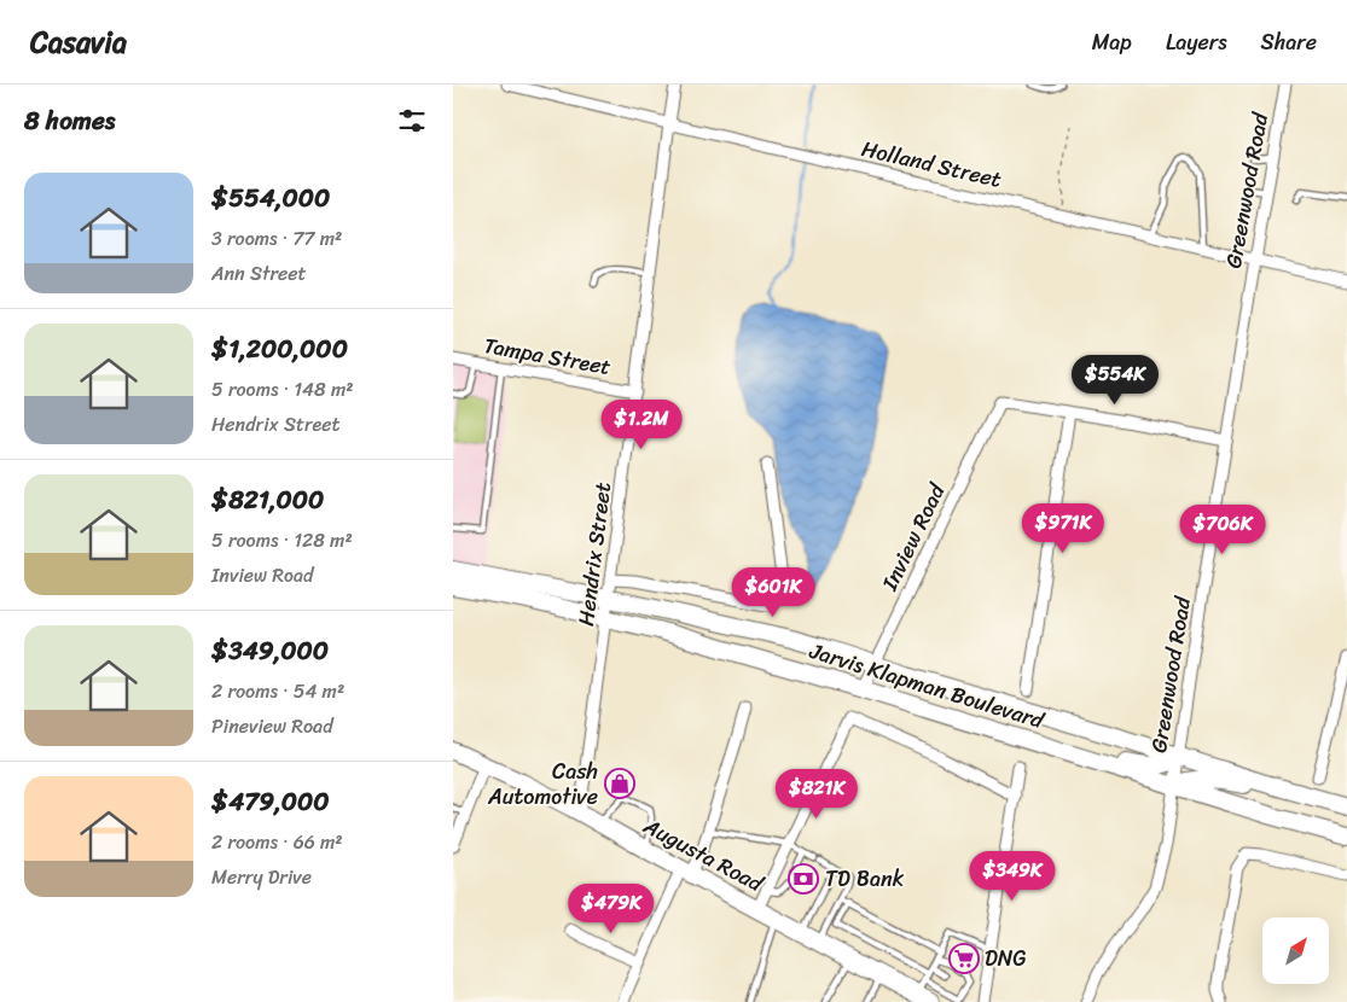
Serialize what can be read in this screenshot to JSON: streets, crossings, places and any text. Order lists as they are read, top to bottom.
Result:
{
  "streets": {
    "main road": ["Jarvis Klapman Boulevard", "Augusta Road"],
    "street": [
      "Holland Street",
      "Greenwood Road",
      "Tampa Street",
      "Inview Road",
      "Hendrix Street"
    ]
  },
  "crossings": [
    ["Holland Street", "Greenwood Road"],
    ["Holland Street", "Hendrix Street"],
    ["Greenwood Road", "Jarvis Klapman Boulevard"],
    ["Tampa Street", "Hendrix Street"],
    ["Inview Road", "Jarvis Klapman Boulevard"],
    ["Hendrix Street", "Jarvis Klapman Boulevard"],
    ["Hendrix Street", "Augusta Road"]
  ],
  "places": {
    "shop": ["Cash Automotive"],
    "bank": ["TD Bank"],
    "supermarket": ["DNG"]
  },
  "north": "top right",
  "page": {
    "header": "Casavia",
    "nav": ["Map", "Layers", "Share"],
    "heading": "8 homes",
    "list": [
      {
        "name": "$554,000",
        "note": "3 rooms · 77 m² · Ann Street"
      },
      {
        "name": "$1,200,000",
        "note": "5 rooms · 148 m² · Hendrix Street"
      },
      {
        "name": "$821,000",
        "note": "5 rooms · 128 m² · Inview Road"
      },
      {
        "name": "$349,000",
        "note": "2 rooms · 54 m² · Pineview Road"
      },
      {
        "name": "$479,000",
        "note": "2 rooms · 66 m² · Merry Drive"
      }
    ],
    "price": [
      "$554K",
      "$1.2M",
      "$971K",
      "$706K",
      "$601K",
      "$821K",
      "$349K",
      "$479K"
    ]
  }
}
